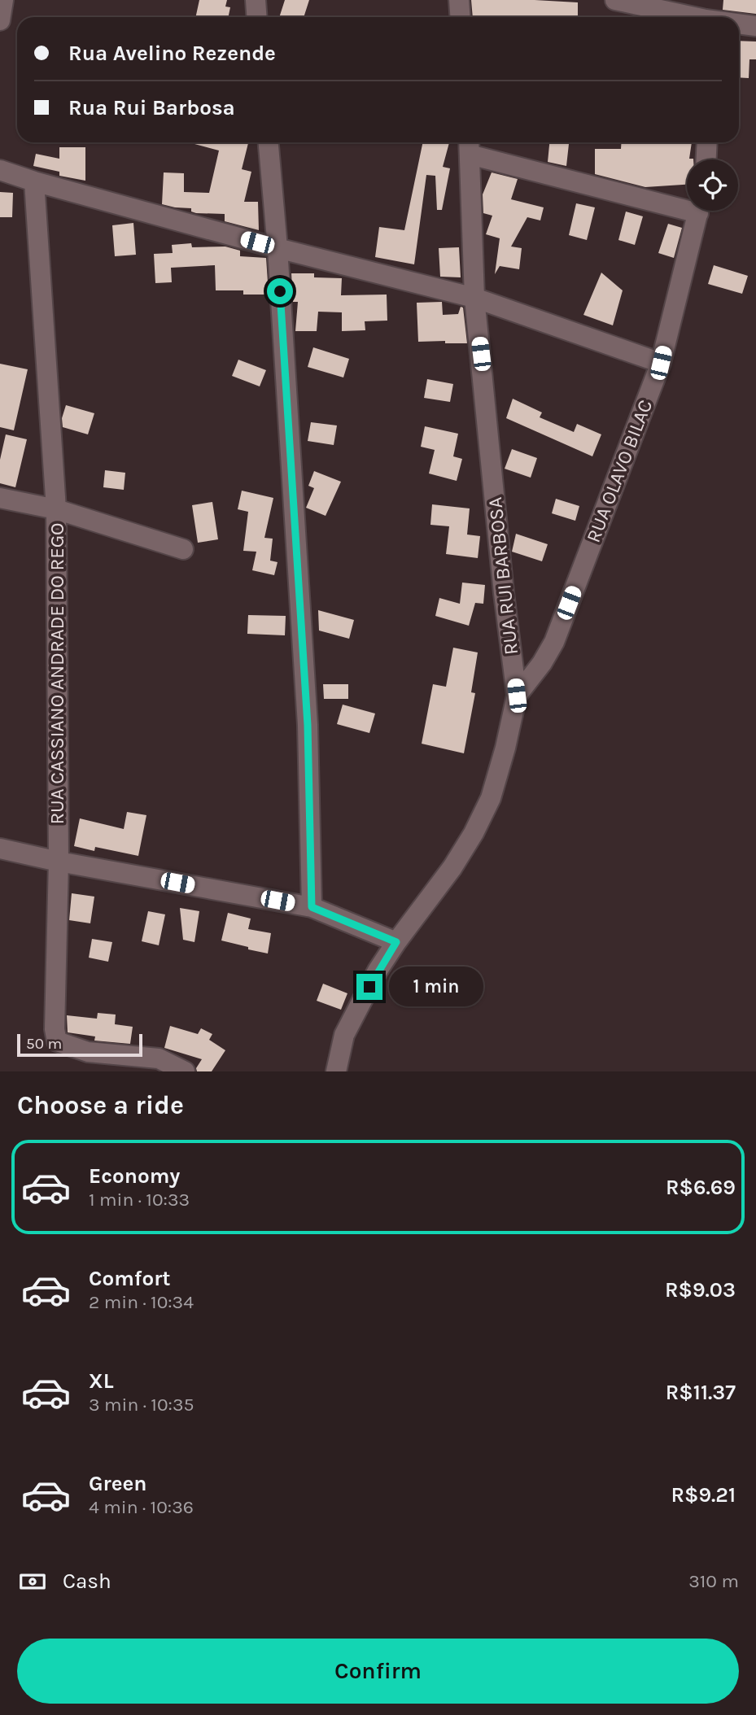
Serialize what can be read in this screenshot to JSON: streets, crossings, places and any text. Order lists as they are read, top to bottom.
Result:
{
  "streets": {
    "street": ["RUA OLAVO BILAC", "RUA RUI BARBOSA", "RUA CASSIANO ANDRADE DO REGO"]
  },
  "crossings": [
    ["RUA OLAVO BILAC", "RUA RUI BARBOSA"]
  ],
  "scale_bar": "50 m",
  "page": {
    "banner": ["Rua Avelino Rezende", "Rua Rui Barbosa"],
    "bubble": "1 min",
    "scale": "50 m",
    "heading": "Choose a ride",
    "list": [
      {
        "name": "Economy",
        "note": "1 min · 10:33",
        "value": "R$6.69"
      },
      {
        "name": "Comfort",
        "note": "2 min · 10:34",
        "value": "R$9.03"
      },
      {
        "name": "XL",
        "note": "3 min · 10:35",
        "value": "R$11.37"
      },
      {
        "name": "Green",
        "note": "4 min · 10:36",
        "value": "R$9.21"
      }
    ],
    "pay": ["Cash", "310 m"],
    "buttons": "Confirm"
  }
}
